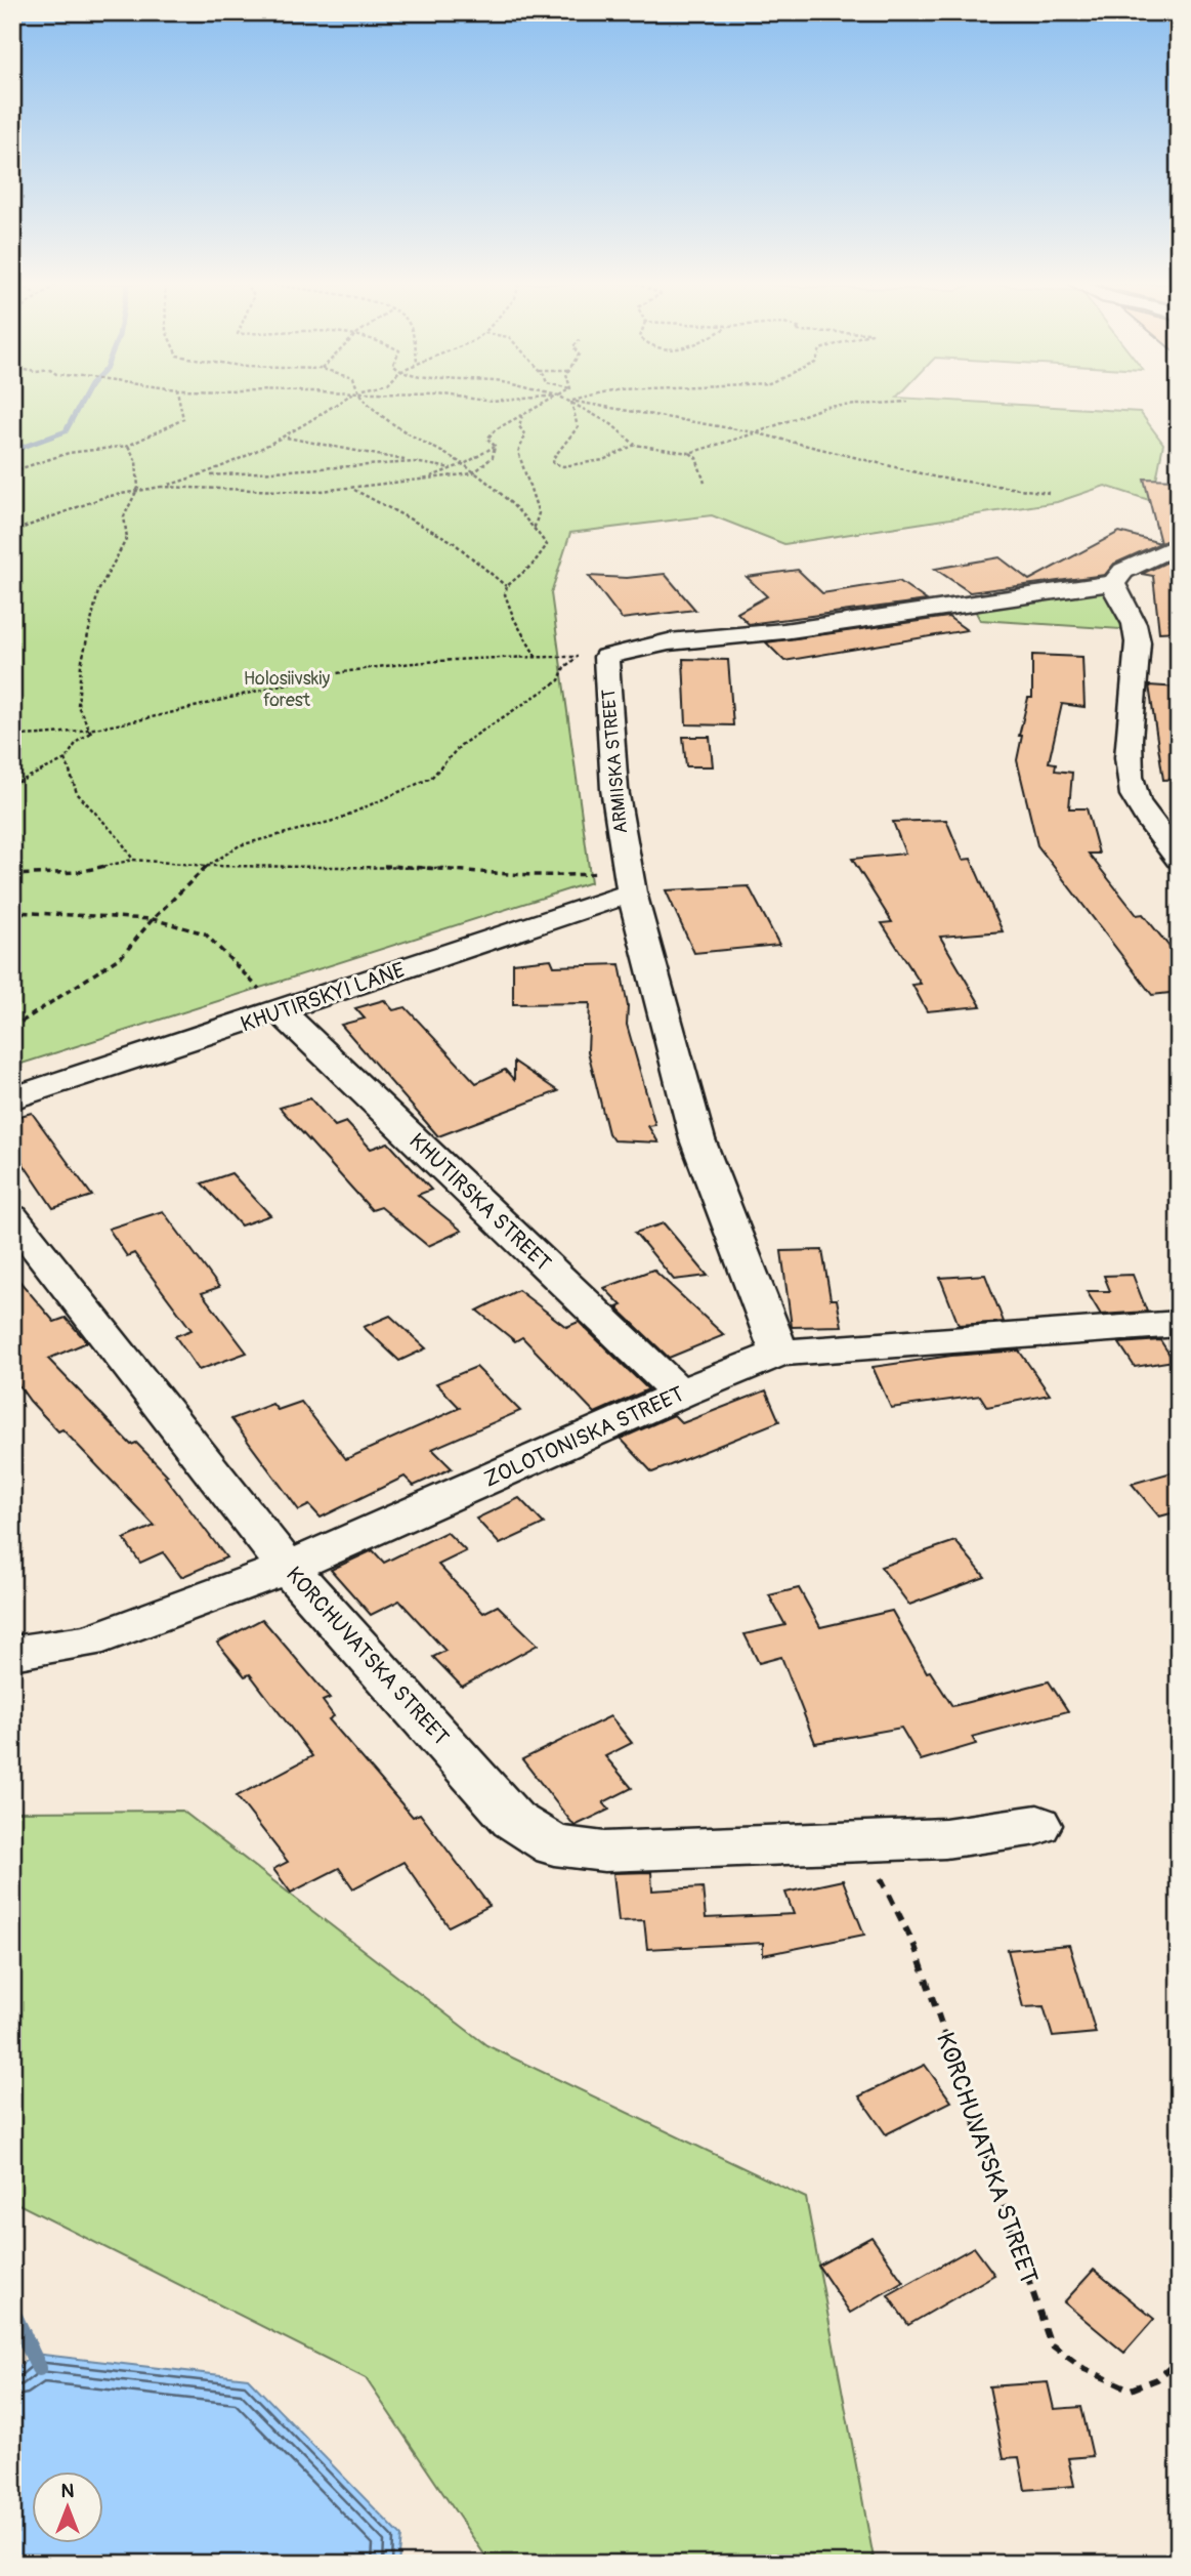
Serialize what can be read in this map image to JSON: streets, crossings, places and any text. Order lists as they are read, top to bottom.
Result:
{
  "streets": {
    "street": [
      "ARMIISKA STREET",
      "KHUTIRSKYI LANE",
      "KHUTIRSKA STREET",
      "ZOLOTONISKA STREET",
      "KORCHUVATSKA STREET"
    ]
  },
  "crossings": [
    ["ARMIISKA STREET", "KHUTIRSKYI LANE"],
    ["ARMIISKA STREET", "ZOLOTONISKA STREET"],
    ["KHUTIRSKYI LANE", "KHUTIRSKA STREET"],
    ["KHUTIRSKA STREET", "ZOLOTONISKA STREET"],
    ["ZOLOTONISKA STREET", "KORCHUVATSKA STREET"]
  ],
  "parks": ["Holosiivskiy forest"],
  "north": "top"
}
